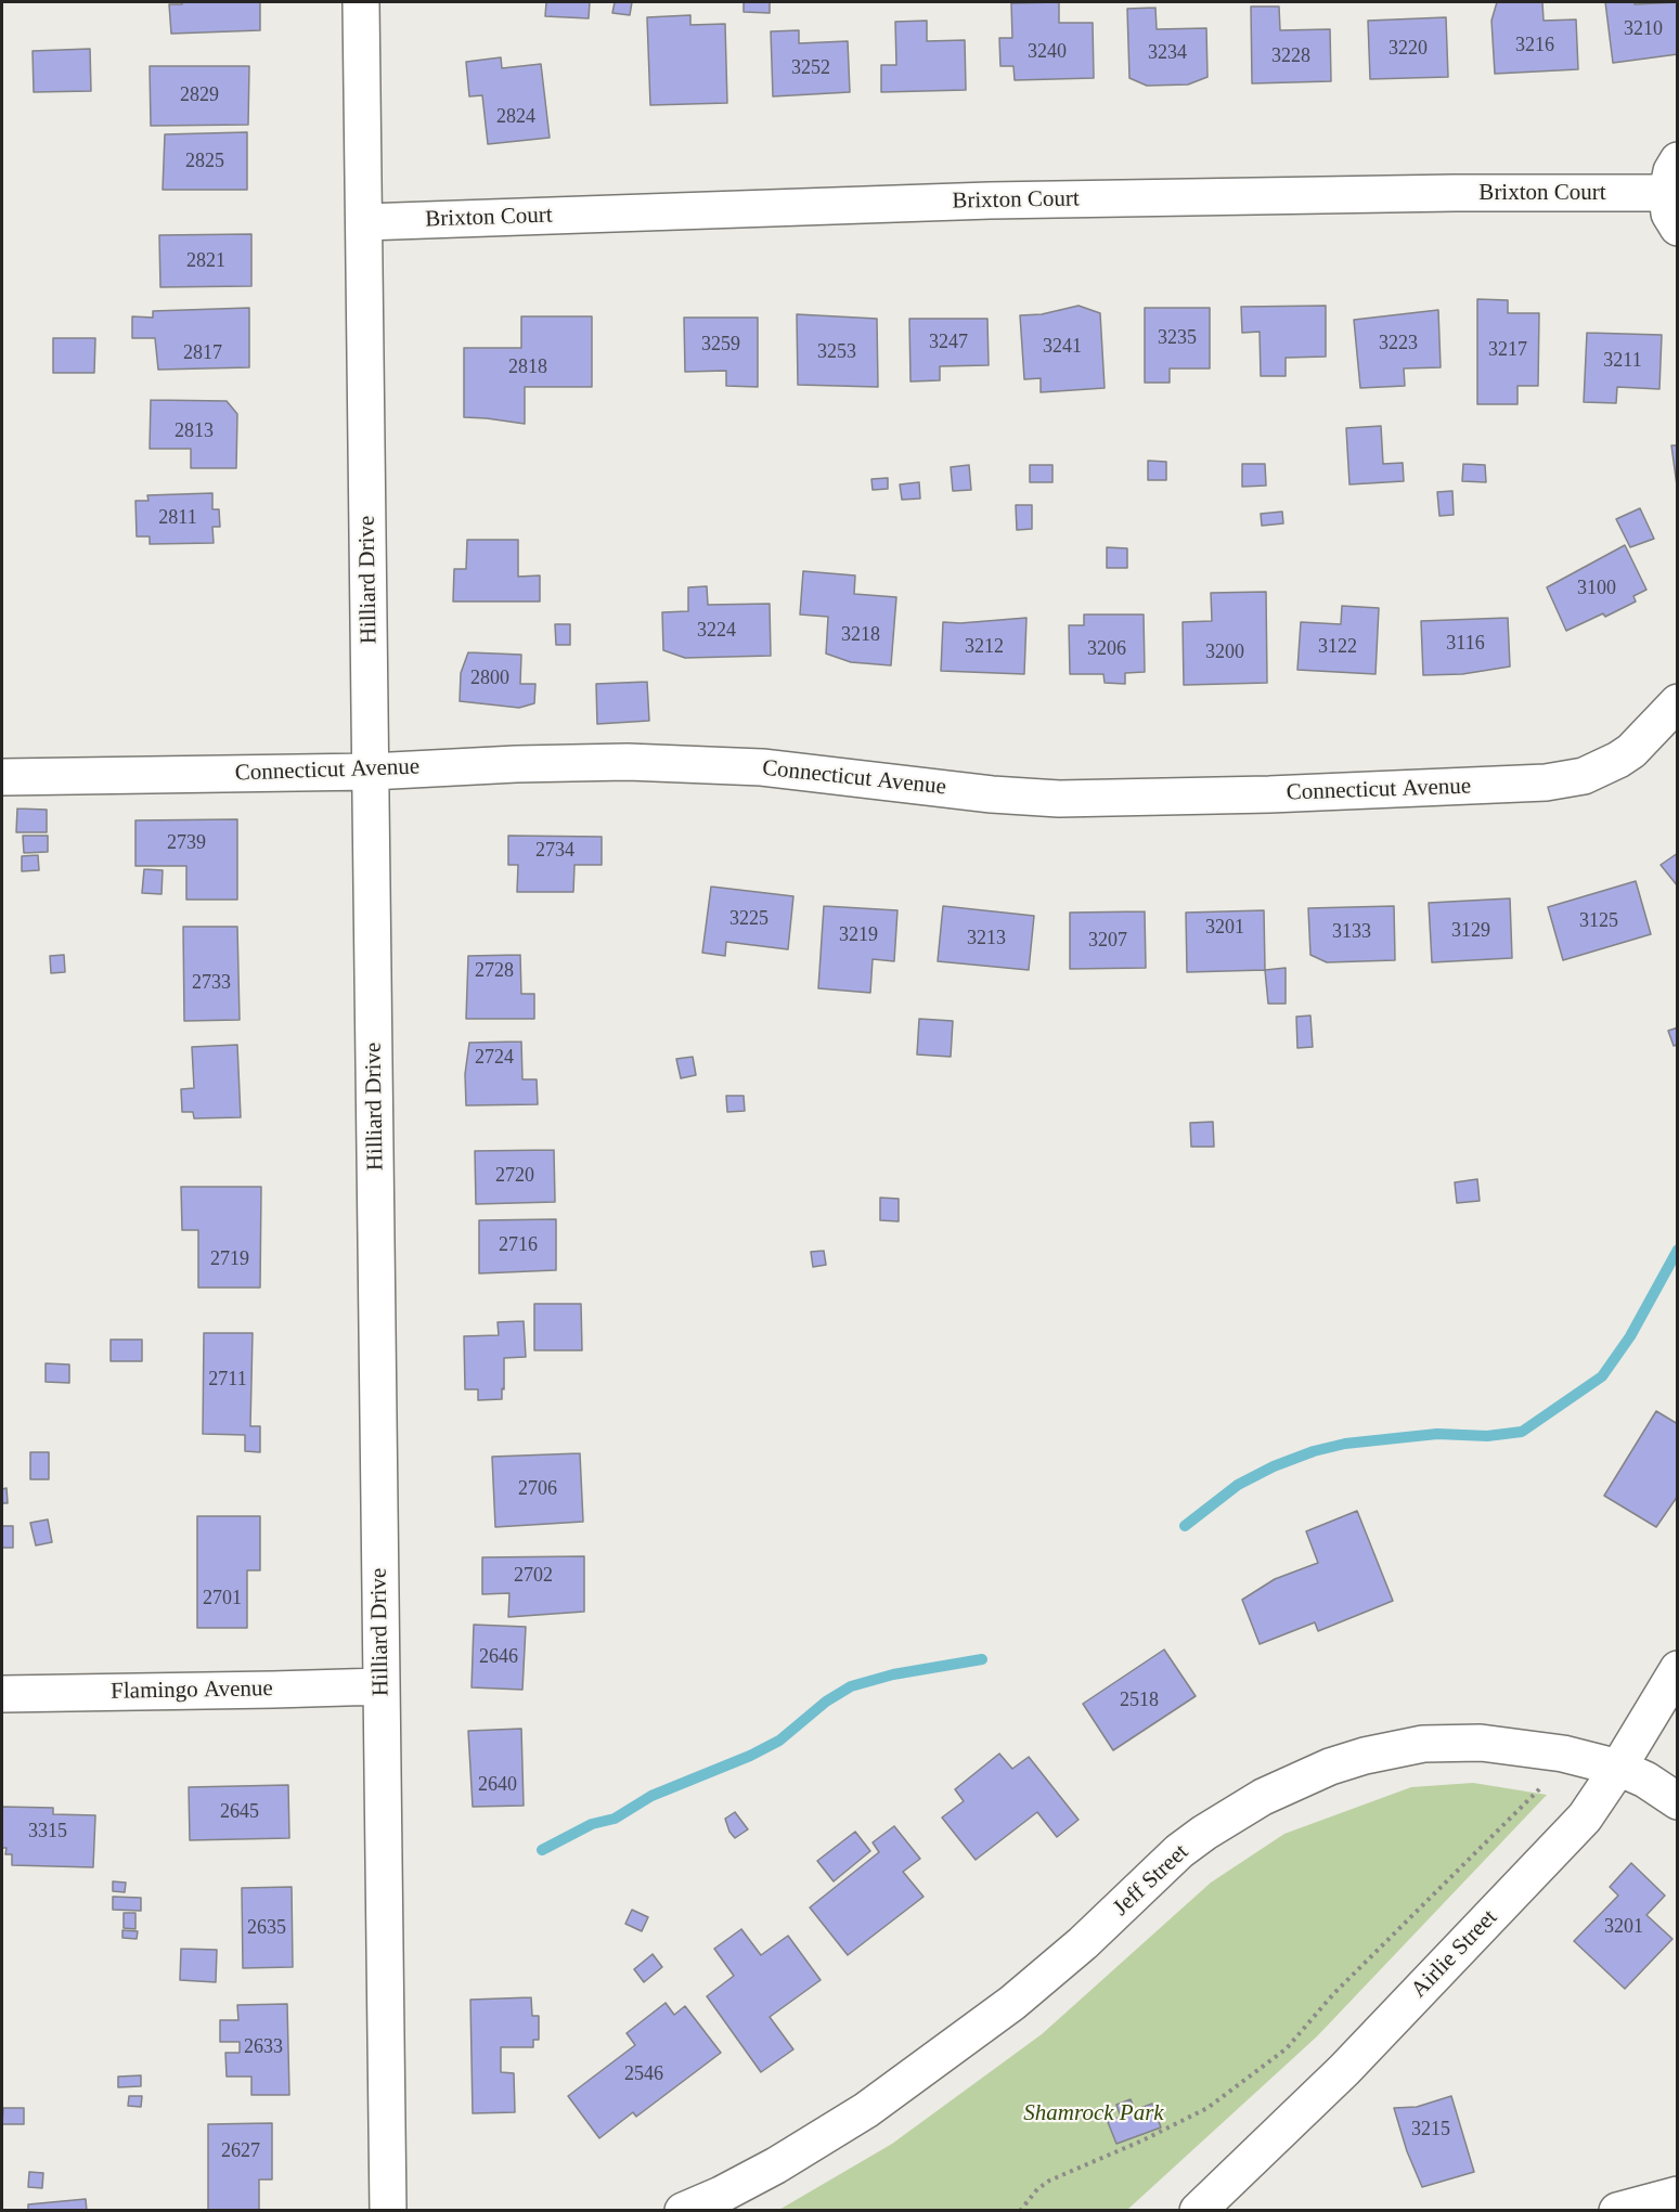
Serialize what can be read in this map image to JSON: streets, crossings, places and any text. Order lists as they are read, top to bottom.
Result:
{
  "streets": {
    "street": [
      "Brixton Court",
      "Hilliard Drive",
      "Connecticut Avenue",
      "Flamingo Avenue",
      "Jeff Street",
      "Airlie Street"
    ]
  },
  "crossings": [
    ["Brixton Court", "Hilliard Drive"],
    ["Hilliard Drive", "Connecticut Avenue"],
    ["Hilliard Drive", "Flamingo Avenue"],
    ["Jeff Street", "Airlie Street"]
  ],
  "parks": ["Shamrock Park"],
  "house_numbers": [
    "3210",
    "3216",
    "3220",
    "3240",
    "3234",
    "3228",
    "3252",
    "2829",
    "2824",
    "2825",
    "2821",
    "3235",
    "3247",
    "3223",
    "3259",
    "3241",
    "3217",
    "3253",
    "2817",
    "3211",
    "2818",
    "2813",
    "2811",
    "3100",
    "3224",
    "3218",
    "3116",
    "3212",
    "3122",
    "3206",
    "3200",
    "2800",
    "2739",
    "2734",
    "3225",
    "3125",
    "3201",
    "3129",
    "3133",
    "3219",
    "3213",
    "3207",
    "2728",
    "2733",
    "2724",
    "2720",
    "2716",
    "2719",
    "2711",
    "2706",
    "2702",
    "2701",
    "2646",
    "2518",
    "2640",
    "2645",
    "3315",
    "3201",
    "2635",
    "2633",
    "2546",
    "3215",
    "2627"
  ]
}
